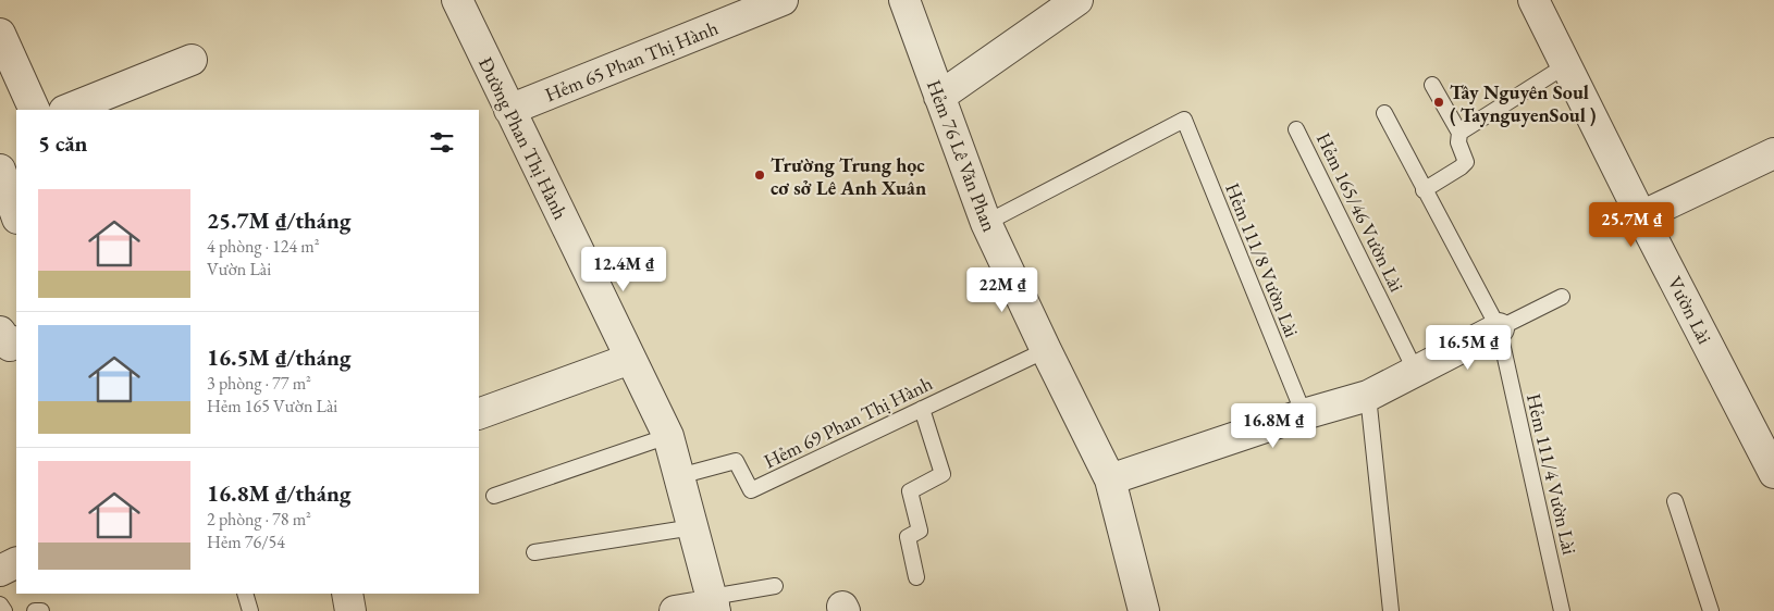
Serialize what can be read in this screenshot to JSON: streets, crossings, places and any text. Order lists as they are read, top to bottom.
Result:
{
  "streets": {
    "street": [
      "Hẻm 65 Phan Thị Hành",
      "Đường Phan Thị Hành",
      "Hẻm 76 Lê Văn Phan",
      "Vườn Lài"
    ],
    "lane": [
      "Hẻm 165/46 Vườn Lài",
      "Hẻm 111/8 Vườn Lài",
      "Hẻm 69 Phan Thị Hành",
      "Hẻm 111/4 Vườn Lài"
    ]
  },
  "crossings": [
    ["Hẻm 65 Phan Thị Hành", "Đường Phan Thị Hành"],
    ["Đường Phan Thị Hành", "Hẻm 69 Phan Thị Hành"],
    ["Hẻm 76 Lê Văn Phan", "Hẻm 111/8 Vườn Lài"],
    ["Hẻm 76 Lê Văn Phan", "Hẻm 69 Phan Thị Hành"]
  ],
  "places": ["Tây Nguyên Soul ( TaynguyenSoul )", "Trường Trung học cơ sở Lê Anh Xuân"],
  "page": {
    "heading": "5 căn",
    "list": [
      {
        "name": "25.7M ₫/tháng",
        "note": "4 phòng · 124 m² · Vườn Lài"
      },
      {
        "name": "16.5M ₫/tháng",
        "note": "3 phòng · 77 m² · Hẻm 165 Vườn Lài"
      },
      {
        "name": "16.8M ₫/tháng",
        "note": "2 phòng · 78 m² · Hẻm 76/54"
      }
    ],
    "price": [
      "25.7M ₫",
      "12.4M ₫",
      "22M ₫",
      "16.5M ₫",
      "16.8M ₫"
    ]
  }
}
